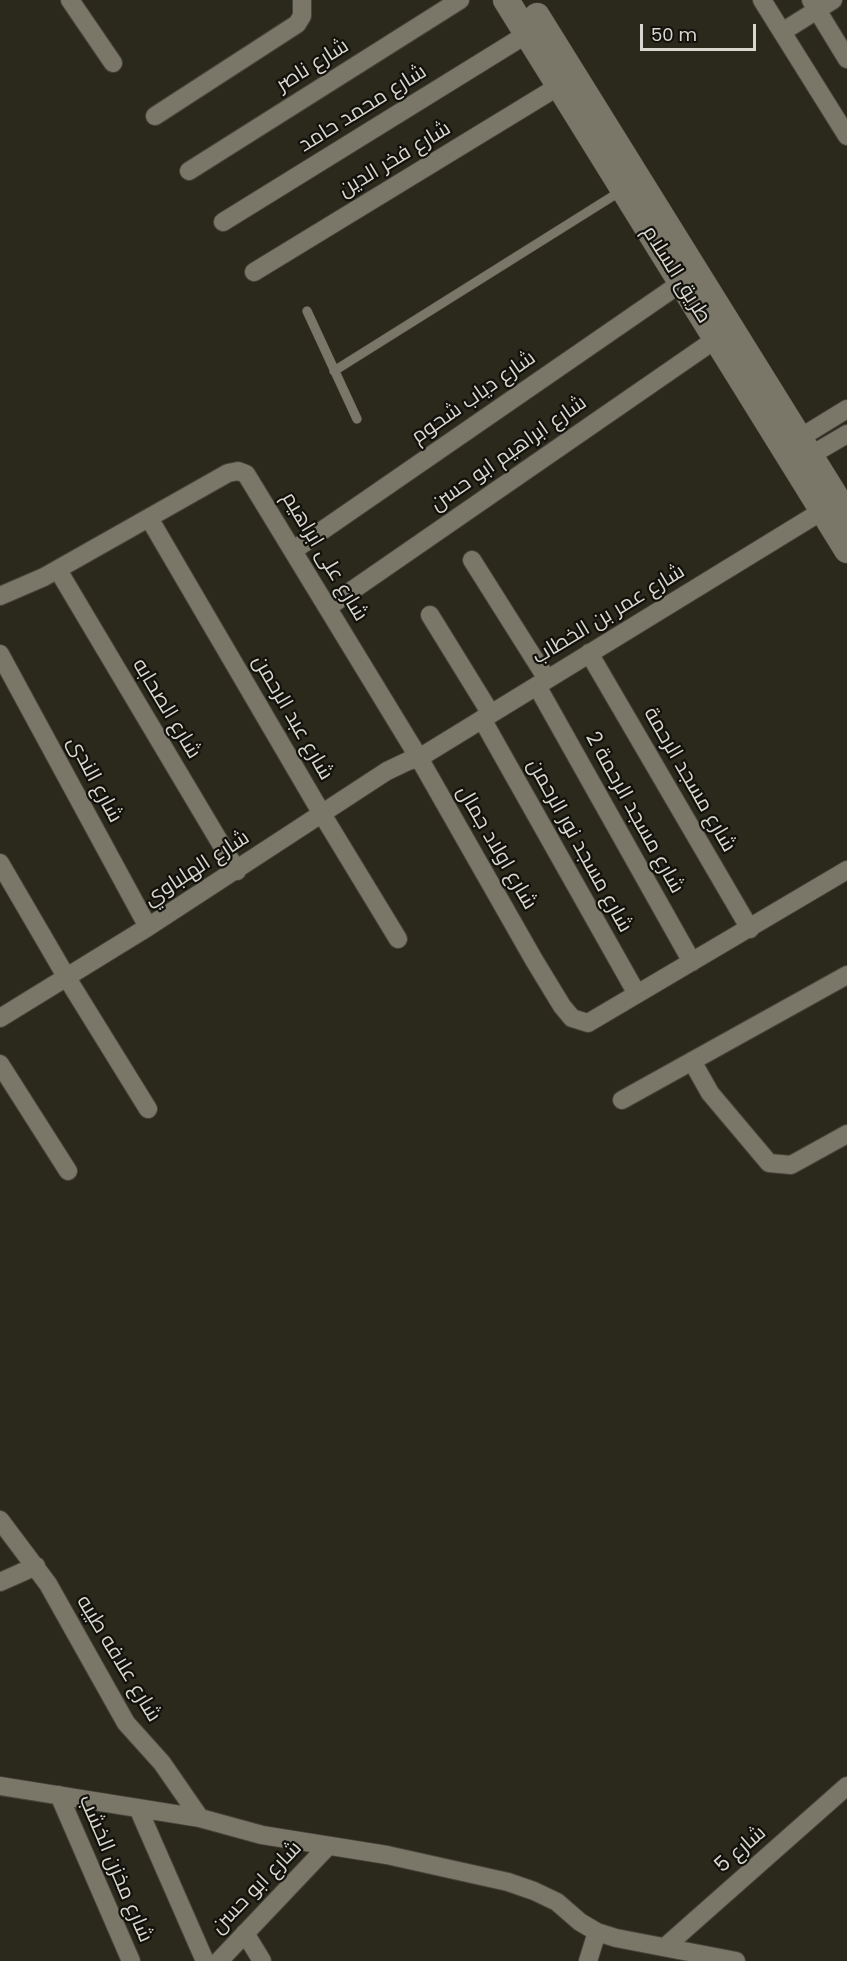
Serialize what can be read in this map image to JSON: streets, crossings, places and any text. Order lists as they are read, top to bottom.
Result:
{
  "streets": {
    "main road": ["طريق السلام"],
    "street": [
      "شارع ناصر",
      "شارع محمد حامد",
      "شارع فخر الدين",
      "شارع دياب شحوم",
      "شارع ابراهيم ابو حسن",
      "شارع على ابراهيم",
      "شارع عمر بن الخطاب",
      "شارع الصحابه",
      "شارع عبد الرحمن",
      "شارع الندى",
      "شارع مسجد الرحمة",
      "شارع مسجد الرحمة 2",
      "شارع مسجد نور الرحمن",
      "شارع اولاد جمال",
      "شارع الهلباوي",
      "شارع علافه طيبه",
      "شارع 5",
      "شارع مخزن الخشب",
      "شارع ابو حسن"
    ]
  },
  "crossings": [
    ["شارع محمد حامد", "طريق السلام"],
    ["شارع فخر الدين", "طريق السلام"],
    ["طريق السلام", "شارع دياب شحوم"],
    ["طريق السلام", "شارع ابراهيم ابو حسن"],
    ["طريق السلام", "شارع عمر بن الخطاب"],
    ["شارع دياب شحوم", "شارع على ابراهيم"],
    ["شارع ابراهيم ابو حسن", "شارع على ابراهيم"],
    ["شارع على ابراهيم", "شارع عمر بن الخطاب"],
    ["شارع على ابراهيم", "شارع الصحابه"],
    ["شارع على ابراهيم", "شارع عبد الرحمن"],
    ["شارع على ابراهيم", "شارع اولاد جمال"],
    ["شارع على ابراهيم", "شارع الهلباوي"],
    ["شارع عمر بن الخطاب", "شارع مسجد الرحمة"],
    ["شارع عمر بن الخطاب", "شارع مسجد الرحمة 2"],
    ["شارع عمر بن الخطاب", "شارع مسجد نور الرحمن"],
    ["شارع عمر بن الخطاب", "شارع اولاد جمال"],
    ["شارع عمر بن الخطاب", "شارع الهلباوي"],
    ["شارع الصحابه", "شارع الهلباوي"],
    ["شارع عبد الرحمن", "شارع الهلباوي"],
    ["شارع الندى", "شارع الهلباوي"],
    ["شارع مسجد نور الرحمن", "شارع اولاد جمال"],
    ["شارع اولاد جمال", "شارع الهلباوي"]
  ],
  "scale_bar": "50 m"
}
